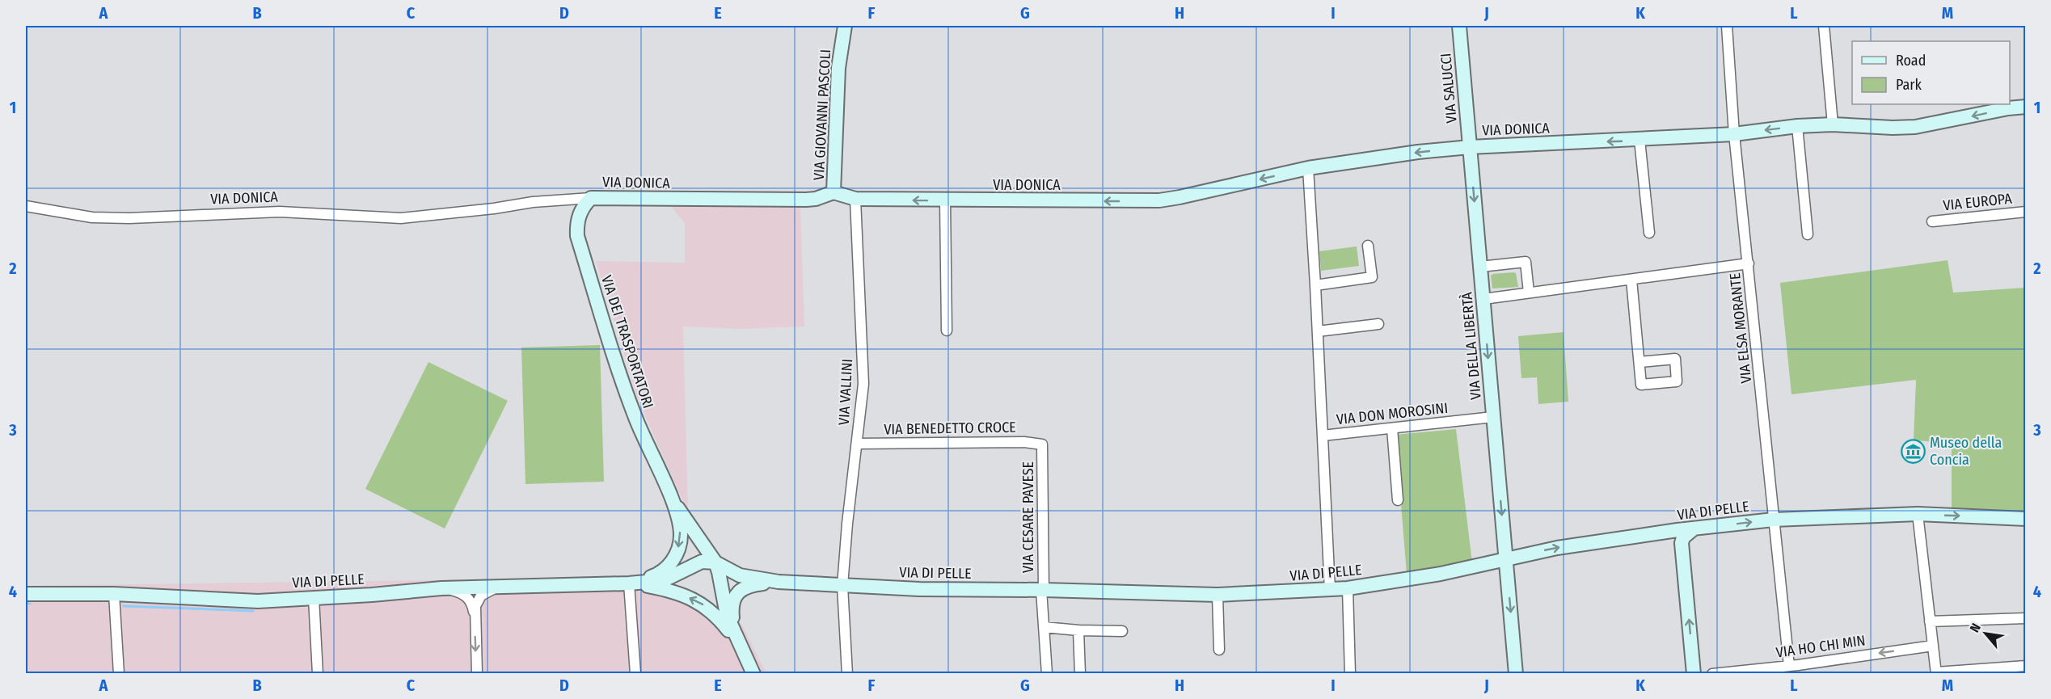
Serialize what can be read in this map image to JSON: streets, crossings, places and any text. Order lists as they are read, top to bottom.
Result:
{
  "streets": {
    "street": [
      "VIA SALUCCI",
      "VIA GIOVANNI PASCOLI",
      "VIA DONICA",
      "VIA EUROPA",
      "VIA ELSA MORANTE",
      "VIA DEI TRASPORTATORI",
      "VIA DELLA LIBERTÀ",
      "VIA VALLINI",
      "VIA DON MOROSINI",
      "VIA BENEDETTO CROCE",
      "VIA DI PELLE",
      "VIA CESARE PAVESE",
      "VIA HO CHI MIN"
    ]
  },
  "crossings": [
    ["VIA SALUCCI", "VIA DONICA"],
    ["VIA SALUCCI", "VIA DELLA LIBERTÀ"],
    ["VIA GIOVANNI PASCOLI", "VIA DONICA"],
    ["VIA DONICA", "VIA ELSA MORANTE"],
    ["VIA DONICA", "VIA DEI TRASPORTATORI"],
    ["VIA DONICA", "VIA DELLA LIBERTÀ"],
    ["VIA DONICA", "VIA VALLINI"],
    ["VIA ELSA MORANTE", "VIA DI PELLE"],
    ["VIA ELSA MORANTE", "VIA HO CHI MIN"],
    ["VIA DEI TRASPORTATORI", "VIA DI PELLE"],
    ["VIA DELLA LIBERTÀ", "VIA DON MOROSINI"],
    ["VIA DELLA LIBERTÀ", "VIA DI PELLE"],
    ["VIA VALLINI", "VIA BENEDETTO CROCE"],
    ["VIA VALLINI", "VIA DI PELLE"],
    ["VIA BENEDETTO CROCE", "VIA CESARE PAVESE"],
    ["VIA DI PELLE", "VIA CESARE PAVESE"]
  ],
  "one_way": ["VIA DONICA", "VIA DELLA LIBERTÀ", "VIA HO CHI MIN"],
  "places": {
    "museum": ["Museo della Concia"]
  },
  "legend": ["Road", "Park"],
  "north": "top left",
  "grid": {
    "columns": [
      "A",
      "B",
      "C",
      "D",
      "E",
      "F",
      "G",
      "H",
      "I",
      "J",
      "K",
      "L",
      "M"
    ],
    "rows": [
      "1",
      "2",
      "3",
      "4"
    ]
  }
}
